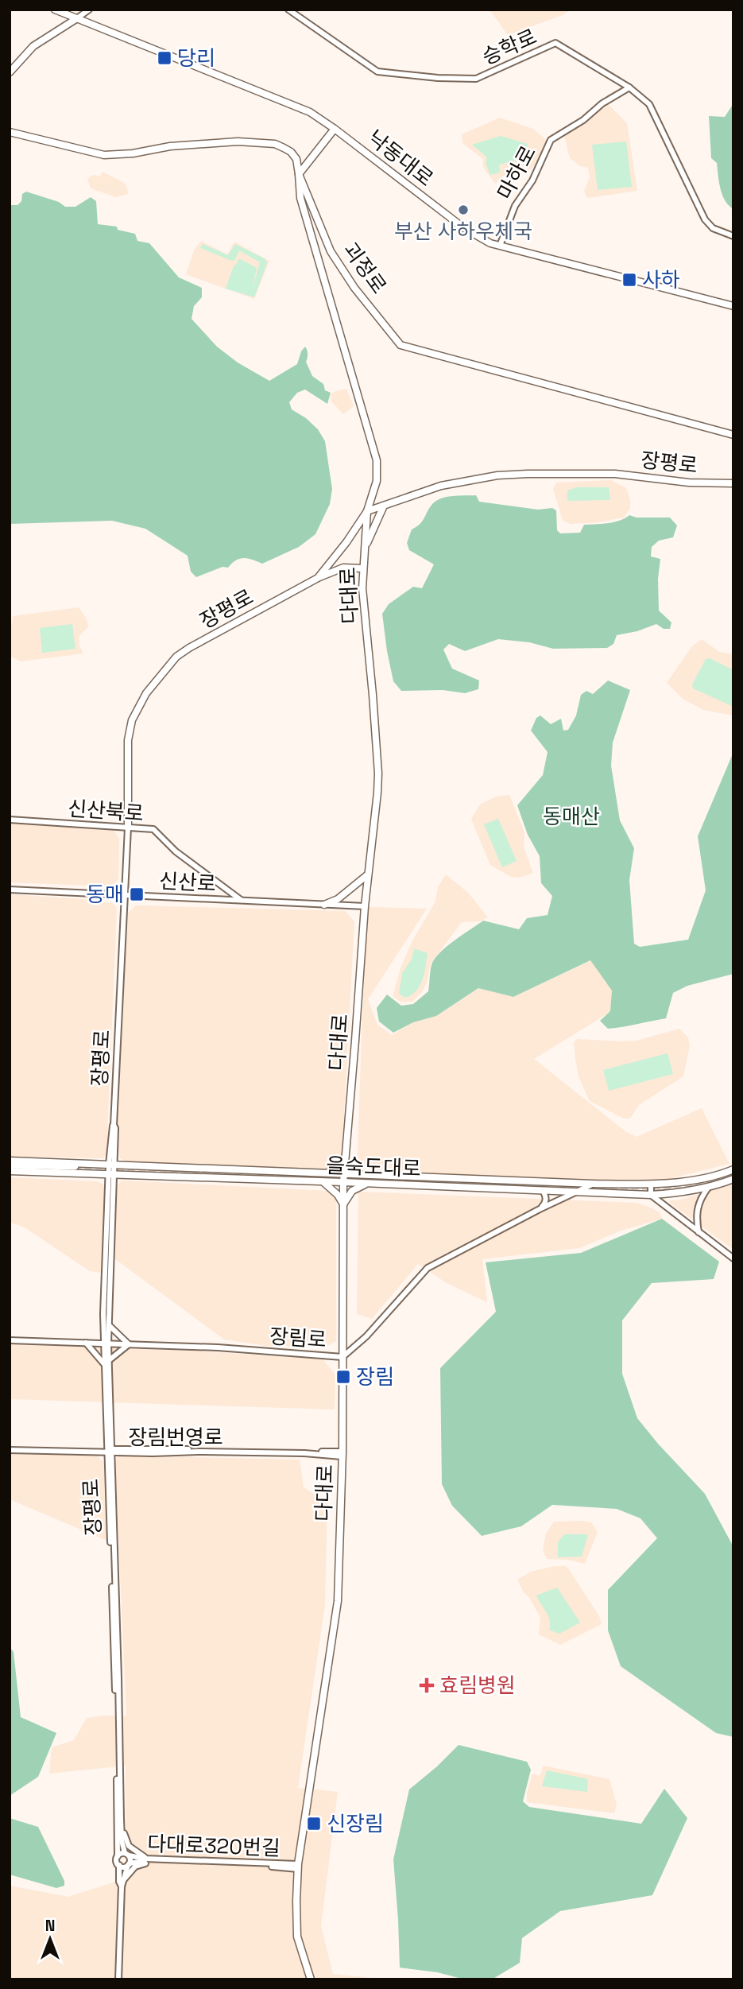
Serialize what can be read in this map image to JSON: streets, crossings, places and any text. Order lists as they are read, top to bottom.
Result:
{
  "streets": {
    "main road": [
      "낙동대로",
      "괴정로",
      "장평로",
      "다대로",
      "을숙도대로"
    ],
    "street": [
      "승학로",
      "마하로",
      "신산북로",
      "신산로",
      "장림로",
      "장림번영로",
      "다대로320번길"
    ]
  },
  "crossings": [
    ["승학로", "마하로"],
    ["낙동대로", "마하로"],
    ["괴정로", "다대로"],
    ["장평로", "다대로"],
    ["장평로", "신산북로"],
    ["장평로", "신산로"],
    ["장평로", "을숙도대로"],
    ["장평로", "장림로"],
    ["장평로", "장림번영로"],
    ["장평로", "다대로320번길"],
    ["다대로", "신산로"],
    ["다대로", "을숙도대로"],
    ["다대로", "장림로"],
    ["다대로", "장림번영로"],
    ["다대로", "다대로320번길"],
    ["신산북로", "신산로"],
    ["을숙도대로", "장림로"]
  ],
  "parks": ["동매산"],
  "places": {
    "transit": [
      "당리",
      "사하",
      "동매",
      "장림",
      "신장림"
    ],
    "other": ["부산 사하우체국"],
    "health": ["효림병원"]
  },
  "north": "top"
}
